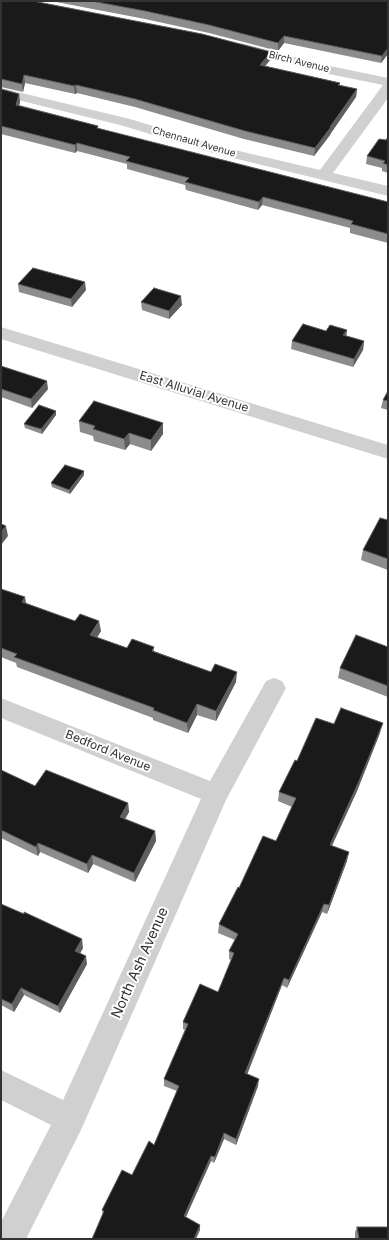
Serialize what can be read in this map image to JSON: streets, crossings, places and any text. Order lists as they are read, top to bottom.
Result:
{
  "streets": {
    "street": [
      "Birch Avenue",
      "Chennault Avenue",
      "East Alluvial Avenue",
      "Bedford Avenue",
      "North Ash Avenue"
    ]
  },
  "crossings": [
    ["Bedford Avenue", "North Ash Avenue"]
  ]
}
